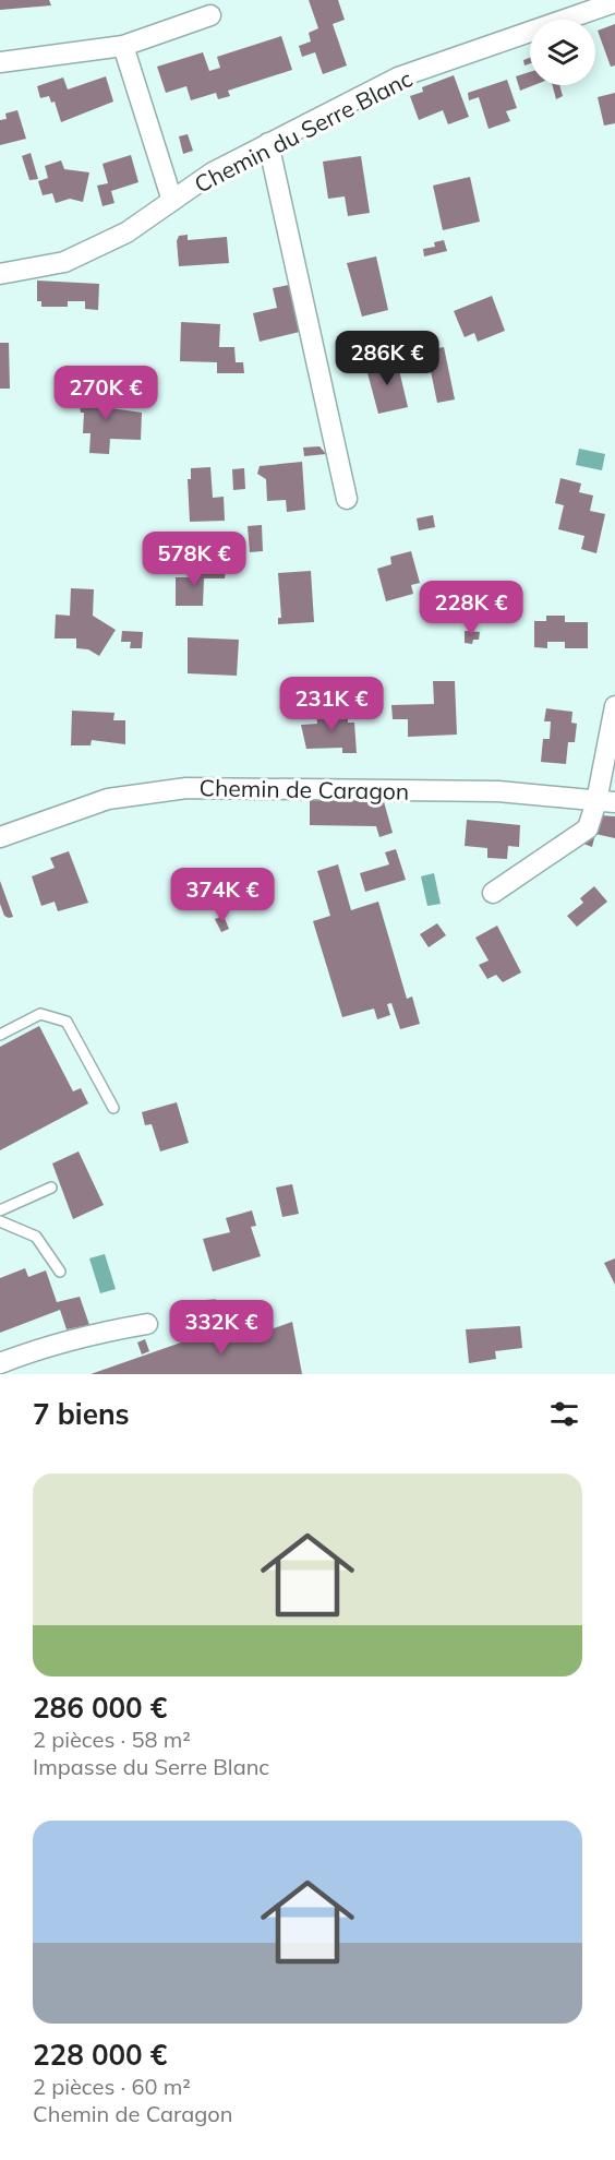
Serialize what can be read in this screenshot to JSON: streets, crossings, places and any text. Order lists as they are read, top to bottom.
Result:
{
  "streets": {
    "street": ["Chemin du Serre Blanc", "Chemin de Caragon"]
  },
  "page": {
    "price": [
      "286K €",
      "270K €",
      "578K €",
      "228K €",
      "231K €",
      "374K €",
      "332K €"
    ],
    "heading": "7 biens",
    "list": [
      {
        "name": "286 000 €",
        "note": "2 pièces · 58 m² · Impasse du Serre Blanc"
      },
      {
        "name": "228 000 €",
        "note": "2 pièces · 60 m² · Chemin de Caragon"
      }
    ]
  }
}
